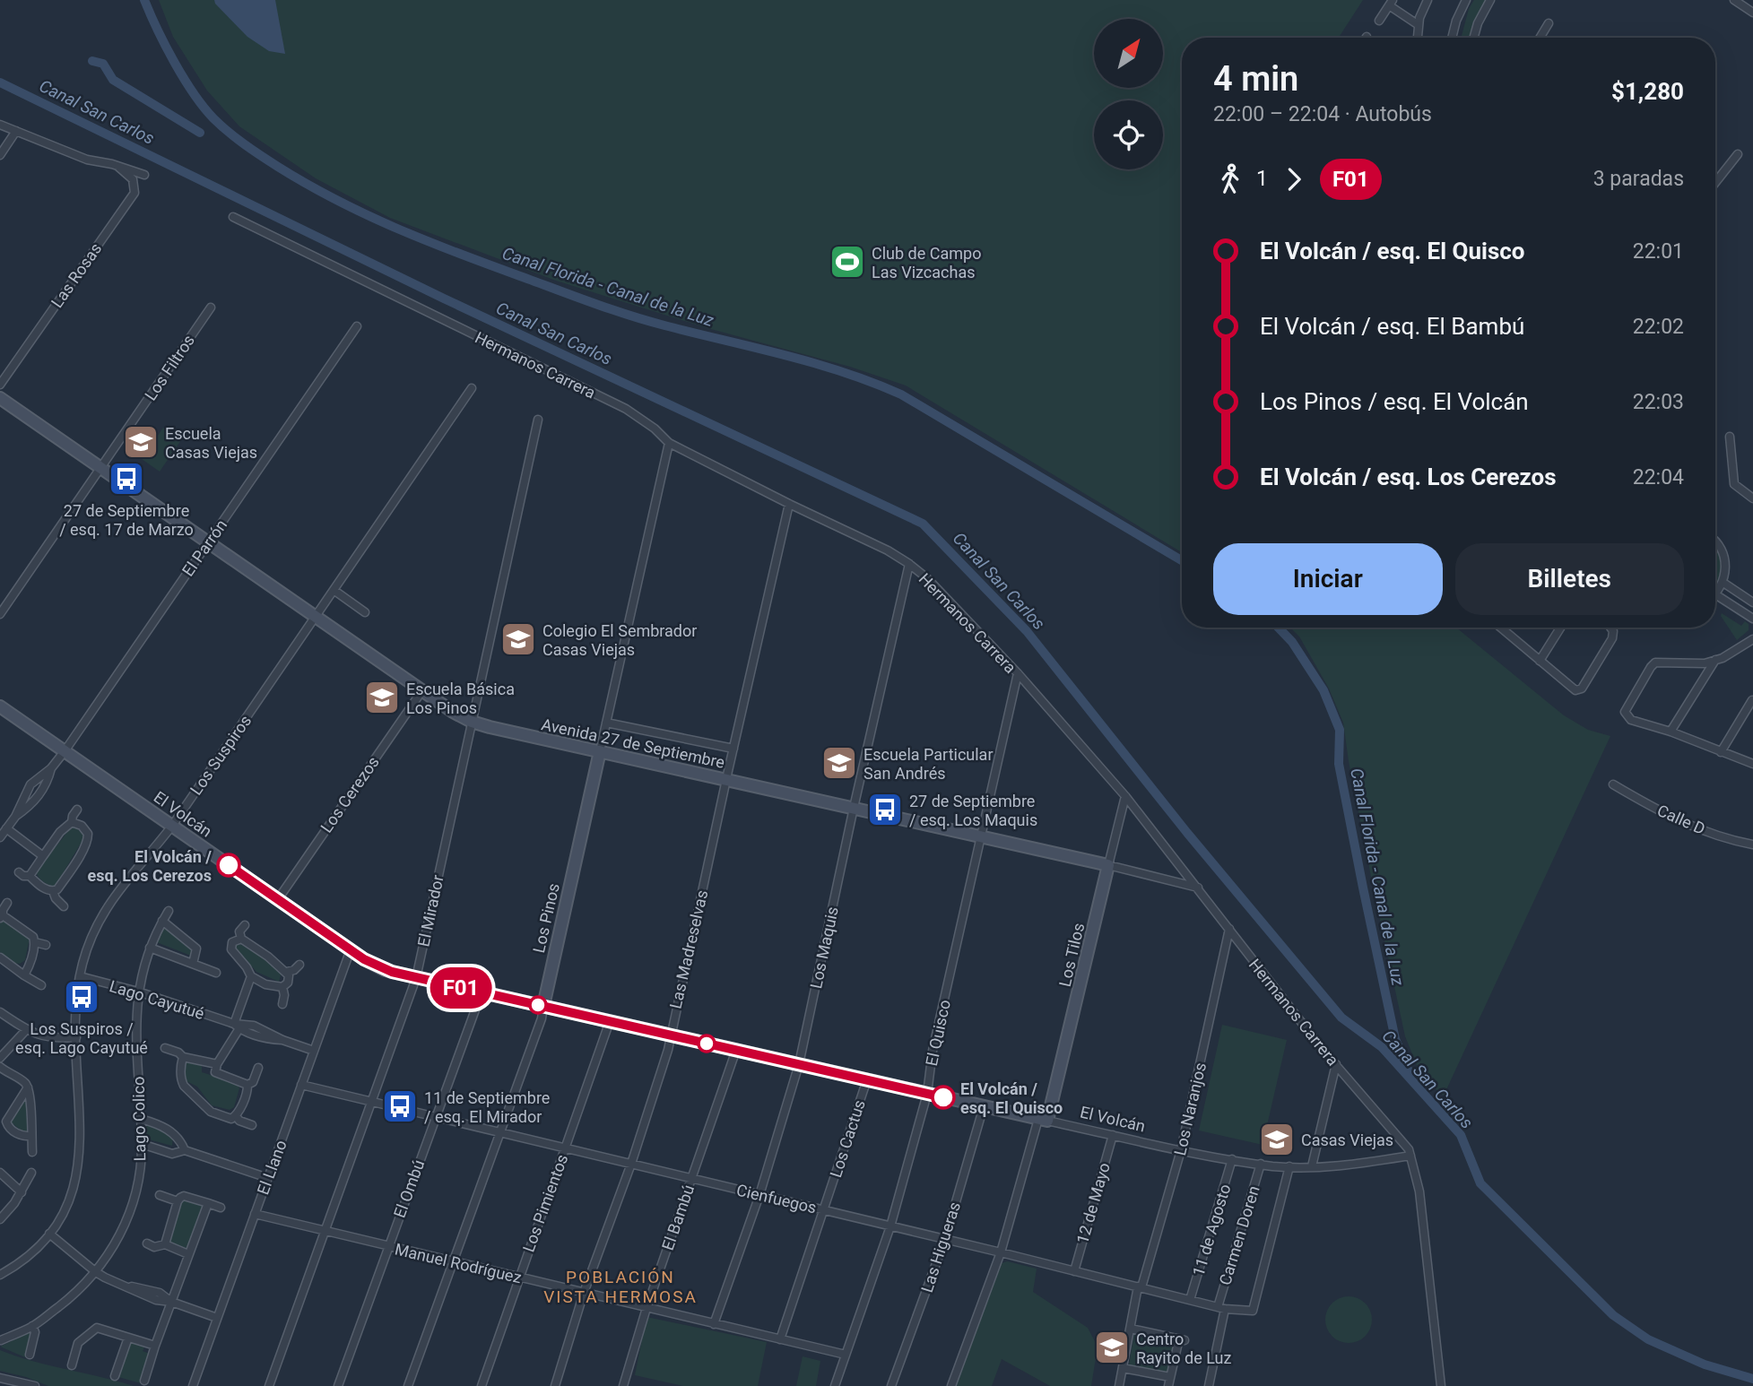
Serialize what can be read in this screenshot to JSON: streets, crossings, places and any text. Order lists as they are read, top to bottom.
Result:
{
  "streets": {
    "street": [
      "Las Rosas",
      "Hermanos Carrera",
      "Los Filtros",
      "El Parrón",
      "Avenida 27 de Septiembre",
      "Los Suspiros",
      "Los Cerezos",
      "El Volcán",
      "Calle D",
      "El Mirador",
      "Los Pinos",
      "Los Maquis",
      "Las Madreselvas",
      "Los Tilos",
      "Lago Cayutué",
      "El Quisco",
      "Los Naranjos",
      "Lago Colico",
      "Los Cactus",
      "El Llano",
      "El Ombú",
      "Cienfuegos",
      "Los Pimientos",
      "12 de Mayo",
      "El Bambú",
      "11 de Agosto",
      "Carmen Doren",
      "Las Higueras",
      "Manuel Rodríguez"
    ]
  },
  "crossings": [
    ["Hermanos Carrera", "Avenida 27 de Septiembre"],
    ["Hermanos Carrera", "El Volcán"],
    ["Hermanos Carrera", "Los Pinos"],
    ["Hermanos Carrera", "Los Maquis"],
    ["Hermanos Carrera", "Las Madreselvas"],
    ["Hermanos Carrera", "Los Tilos"],
    ["Hermanos Carrera", "El Quisco"],
    ["Hermanos Carrera", "Los Naranjos"],
    ["Los Filtros", "Avenida 27 de Septiembre"],
    ["El Parrón", "Avenida 27 de Septiembre"],
    ["El Parrón", "El Volcán"],
    ["Avenida 27 de Septiembre", "Los Suspiros"],
    ["Avenida 27 de Septiembre", "Los Cerezos"],
    ["Avenida 27 de Septiembre", "El Mirador"],
    ["Avenida 27 de Septiembre", "Los Pinos"],
    ["Avenida 27 de Septiembre", "Los Maquis"],
    ["Avenida 27 de Septiembre", "Las Madreselvas"],
    ["Avenida 27 de Septiembre", "Los Tilos"],
    ["Avenida 27 de Septiembre", "El Quisco"],
    ["Los Suspiros", "El Volcán"],
    ["Los Suspiros", "Lago Cayutué"],
    ["Los Cerezos", "El Volcán"],
    ["El Volcán", "El Mirador"],
    ["El Volcán", "Los Pinos"],
    ["El Volcán", "Los Maquis"],
    ["El Volcán", "Las Madreselvas"],
    ["El Volcán", "Los Tilos"],
    ["El Volcán", "El Quisco"],
    ["El Volcán", "Los Naranjos"],
    ["El Volcán", "Los Cactus"],
    ["El Volcán", "El Llano"],
    ["El Volcán", "El Ombú"],
    ["El Volcán", "Cienfuegos"],
    ["El Volcán", "Los Pimientos"],
    ["El Volcán", "12 de Mayo"],
    ["El Volcán", "El Bambú"],
    ["El Volcán", "11 de Agosto"],
    ["El Volcán", "Carmen Doren"],
    ["El Volcán", "Las Higueras"],
    ["El Mirador", "Cienfuegos"],
    ["El Mirador", "Manuel Rodríguez"],
    ["Los Pinos", "Cienfuegos"],
    ["Los Pinos", "Manuel Rodríguez"],
    ["Los Maquis", "Cienfuegos"],
    ["Los Maquis", "Manuel Rodríguez"],
    ["Las Madreselvas", "Cienfuegos"],
    ["Las Madreselvas", "Manuel Rodríguez"],
    ["Los Tilos", "Cienfuegos"],
    ["Lago Cayutué", "Lago Colico"],
    ["Lago Cayutué", "El Llano"],
    ["El Quisco", "Cienfuegos"],
    ["El Quisco", "Manuel Rodríguez"],
    ["Los Naranjos", "Cienfuegos"],
    ["Los Cactus", "Cienfuegos"],
    ["Los Cactus", "Manuel Rodríguez"],
    ["El Llano", "Cienfuegos"],
    ["El Llano", "Manuel Rodríguez"],
    ["El Ombú", "Cienfuegos"],
    ["El Ombú", "Manuel Rodríguez"],
    ["Cienfuegos", "Los Pimientos"],
    ["Cienfuegos", "12 de Mayo"],
    ["Cienfuegos", "El Bambú"],
    ["Cienfuegos", "11 de Agosto"],
    ["Cienfuegos", "Carmen Doren"],
    ["Cienfuegos", "Las Higueras"],
    ["Los Pimientos", "Manuel Rodríguez"],
    ["El Bambú", "Manuel Rodríguez"]
  ],
  "districts": ["POBLACIÓN VISTA HERMOSA"],
  "water": ["Canal San Carlos", "Canal Florida - Canal de la Luz"],
  "places": {
    "sports": ["Club de Campo Las Vizcachas"],
    "school or university": [
      "Escuela Casas Viejas",
      "Colegio El Sembrador Casas Viejas",
      "Escuela Básica Los Pinos",
      "Escuela Particular San Andrés",
      "Casas Viejas",
      "Centro Rayito de Luz"
    ],
    "bus stop": [
      "27 de Septiembre / esq. 17 de Marzo",
      "27 de Septiembre / esq. Los Maquis",
      "Los Suspiros / esq. Lago Cayutué",
      "11 de Septiembre / esq. El Mirador"
    ],
    "other": ["El Volcán / esq. Los Cerezos", "El Volcán / esq. El Quisco"]
  },
  "lines": ["bus line F01"],
  "north": "top right",
  "page": {
    "on_map": "F01",
    "heading": ["4 min", "22:00 – 22:04 · Autobús", "$1,280"],
    "legs": ["1", "F01", "3 paradas"],
    "list": [
      {
        "name": "El Volcán / esq. El Quisco",
        "value": "22:01"
      },
      {
        "name": "El Volcán / esq. El Bambú",
        "value": "22:02"
      },
      {
        "name": "Los Pinos / esq. El Volcán",
        "value": "22:03"
      },
      {
        "name": "El Volcán / esq. Los Cerezos",
        "value": "22:04"
      }
    ],
    "buttons": ["Iniciar", "Billetes"]
  }
}
